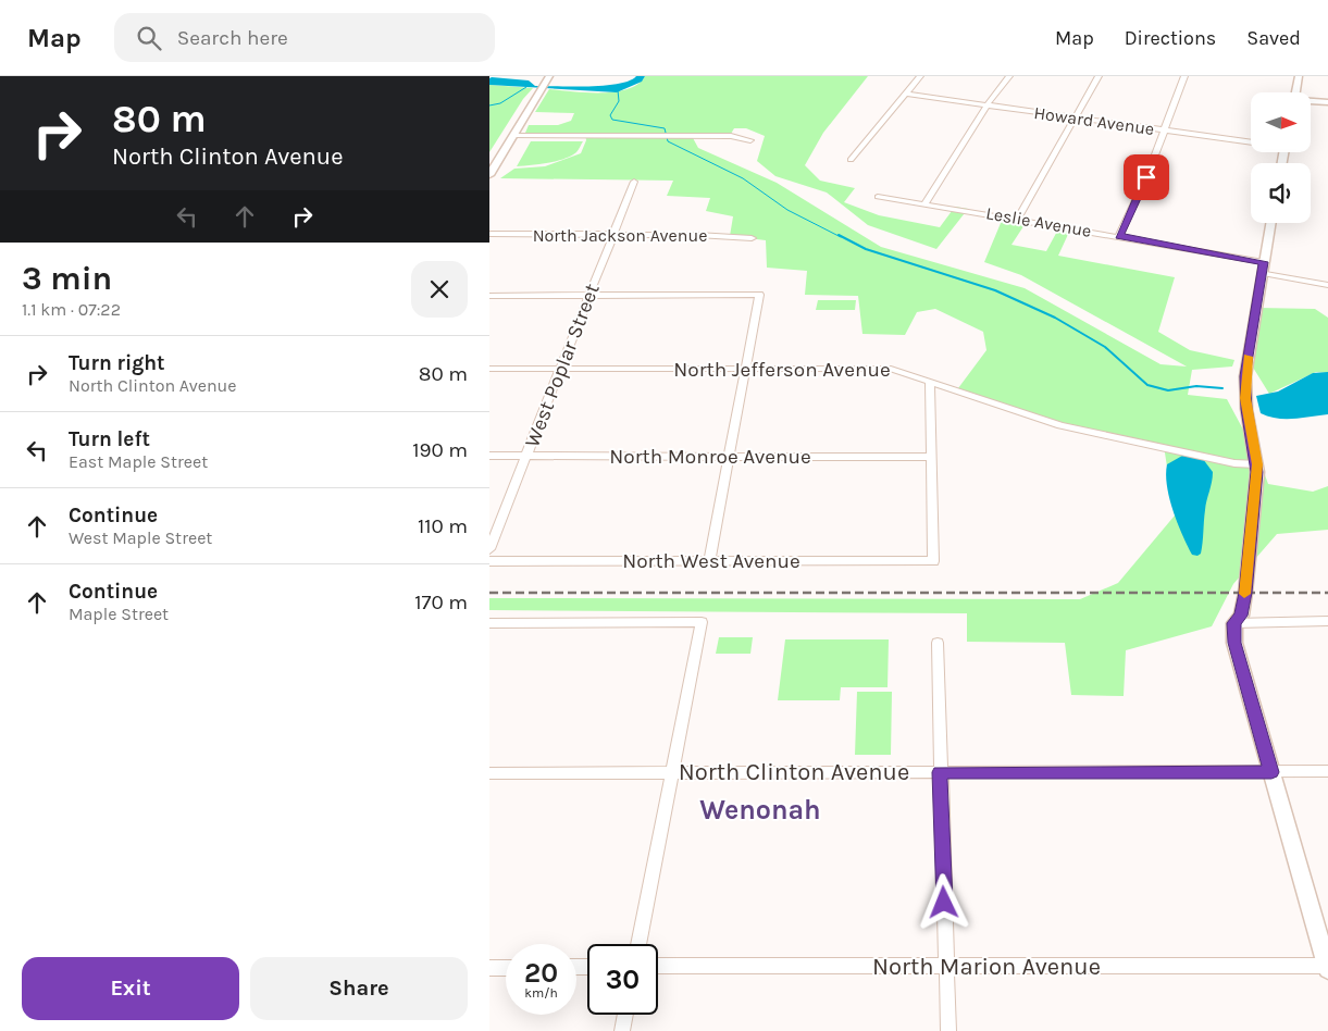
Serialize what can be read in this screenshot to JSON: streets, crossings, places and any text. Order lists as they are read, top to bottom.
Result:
{
  "streets": {
    "street": [
      "Howard Avenue",
      "Leslie Avenue",
      "North Jackson Avenue",
      "West Poplar Street",
      "North Jefferson Avenue",
      "North Monroe Avenue",
      "North West Avenue",
      "North Clinton Avenue",
      "North Marion Avenue"
    ]
  },
  "crossings": [
    ["North Jackson Avenue", "West Poplar Street"],
    ["West Poplar Street", "North Jefferson Avenue"],
    ["West Poplar Street", "North Monroe Avenue"],
    ["North Monroe Avenue", "North West Avenue"]
  ],
  "districts": ["Wenonah"],
  "north": "right",
  "page": {
    "header": "Map",
    "search": "Search here",
    "nav": ["Map", "Directions", "Saved"],
    "turn": ["80 m", "North Clinton Avenue"],
    "heading": ["3 min", "1.1 km · 07:22"],
    "list": [
      {
        "name": "Turn right",
        "note": "North Clinton Avenue",
        "value": "80 m"
      },
      {
        "name": "Turn left",
        "note": "East Maple Street",
        "value": "190 m"
      },
      {
        "name": "Continue",
        "note": "West Maple Street",
        "value": "110 m"
      },
      {
        "name": "Continue",
        "note": "Maple Street",
        "value": "170 m"
      }
    ],
    "speed": "20 km/h",
    "limit": "30",
    "buttons": ["Exit", "Share"]
  }
}
